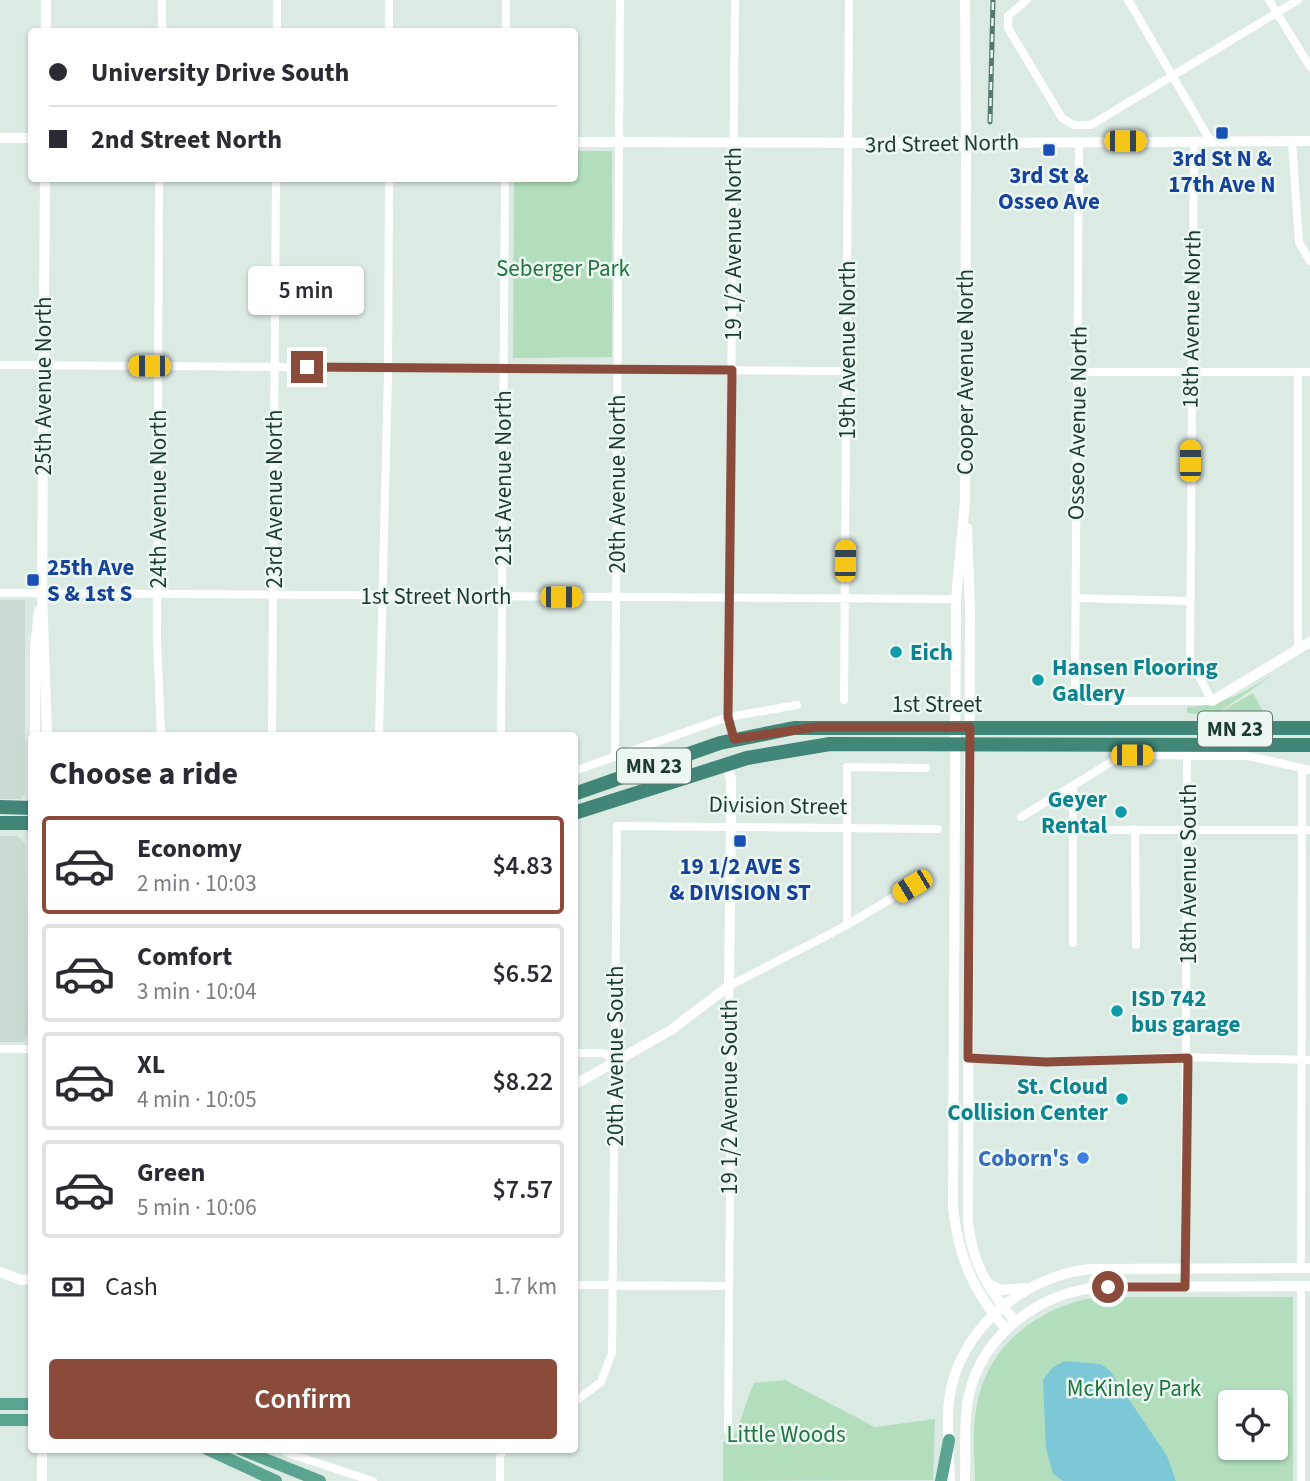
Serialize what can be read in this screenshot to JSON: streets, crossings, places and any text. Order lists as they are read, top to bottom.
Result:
{
  "streets": {
    "highway": ["1st Street", "MN 23"],
    "main road": ["3rd Street North", "Cooper Avenue North"],
    "street": [
      "19 1/2 Avenue North",
      "18th Avenue North",
      "19th Avenue North",
      "25th Avenue North",
      "Osseo Avenue North",
      "21st Avenue North",
      "20th Avenue North",
      "24th Avenue North",
      "23rd Avenue North",
      "1st Street North",
      "Division Street",
      "18th Avenue South",
      "20th Avenue South",
      "19 1/2 Avenue South"
    ]
  },
  "crossings": [
    ["3rd Street North", "19 1/2 Avenue North"],
    ["3rd Street North", "18th Avenue North"],
    ["3rd Street North", "19th Avenue North"],
    ["3rd Street North", "Cooper Avenue North"],
    ["3rd Street North", "Osseo Avenue North"],
    ["3rd Street North", "20th Avenue North"],
    ["19 1/2 Avenue North", "1st Street North"],
    ["19 1/2 Avenue North", "1st Street"],
    ["18th Avenue North", "Osseo Avenue North"],
    ["19th Avenue North", "1st Street North"],
    ["Cooper Avenue North", "1st Street North"],
    ["Cooper Avenue North", "1st Street"],
    ["25th Avenue North", "1st Street North"],
    ["21st Avenue North", "1st Street North"],
    ["20th Avenue North", "1st Street North"],
    ["24th Avenue North", "1st Street North"],
    ["23rd Avenue North", "1st Street North"],
    ["1st Street", "19 1/2 Avenue South"],
    ["Division Street", "20th Avenue South"],
    ["Division Street", "19 1/2 Avenue South"]
  ],
  "parks": ["Seberger Park", "McKinley Park", "Little Woods"],
  "places": {
    "transit": [
      "3rd St N & 17th Ave N",
      "3rd St & Osseo Ave",
      "25th Ave S & 1st S",
      "19 1/2 AVE S & DIVISION ST"
    ],
    "other": [
      "Eich",
      "Hansen Flooring Gallery",
      "Geyer Rental",
      "ISD 742 bus garage",
      "St. Cloud Collision Center",
      "Coborn's"
    ]
  },
  "page": {
    "banner": ["University Drive South", "2nd Street North"],
    "bubble": "5 min",
    "heading": "Choose a ride",
    "list": [
      {
        "name": "Economy",
        "note": "2 min · 10:03",
        "value": "$4.83"
      },
      {
        "name": "Comfort",
        "note": "3 min · 10:04",
        "value": "$6.52"
      },
      {
        "name": "XL",
        "note": "4 min · 10:05",
        "value": "$8.22"
      },
      {
        "name": "Green",
        "note": "5 min · 10:06",
        "value": "$7.57"
      }
    ],
    "pay": ["Cash", "1.7 km"],
    "buttons": "Confirm"
  }
}
